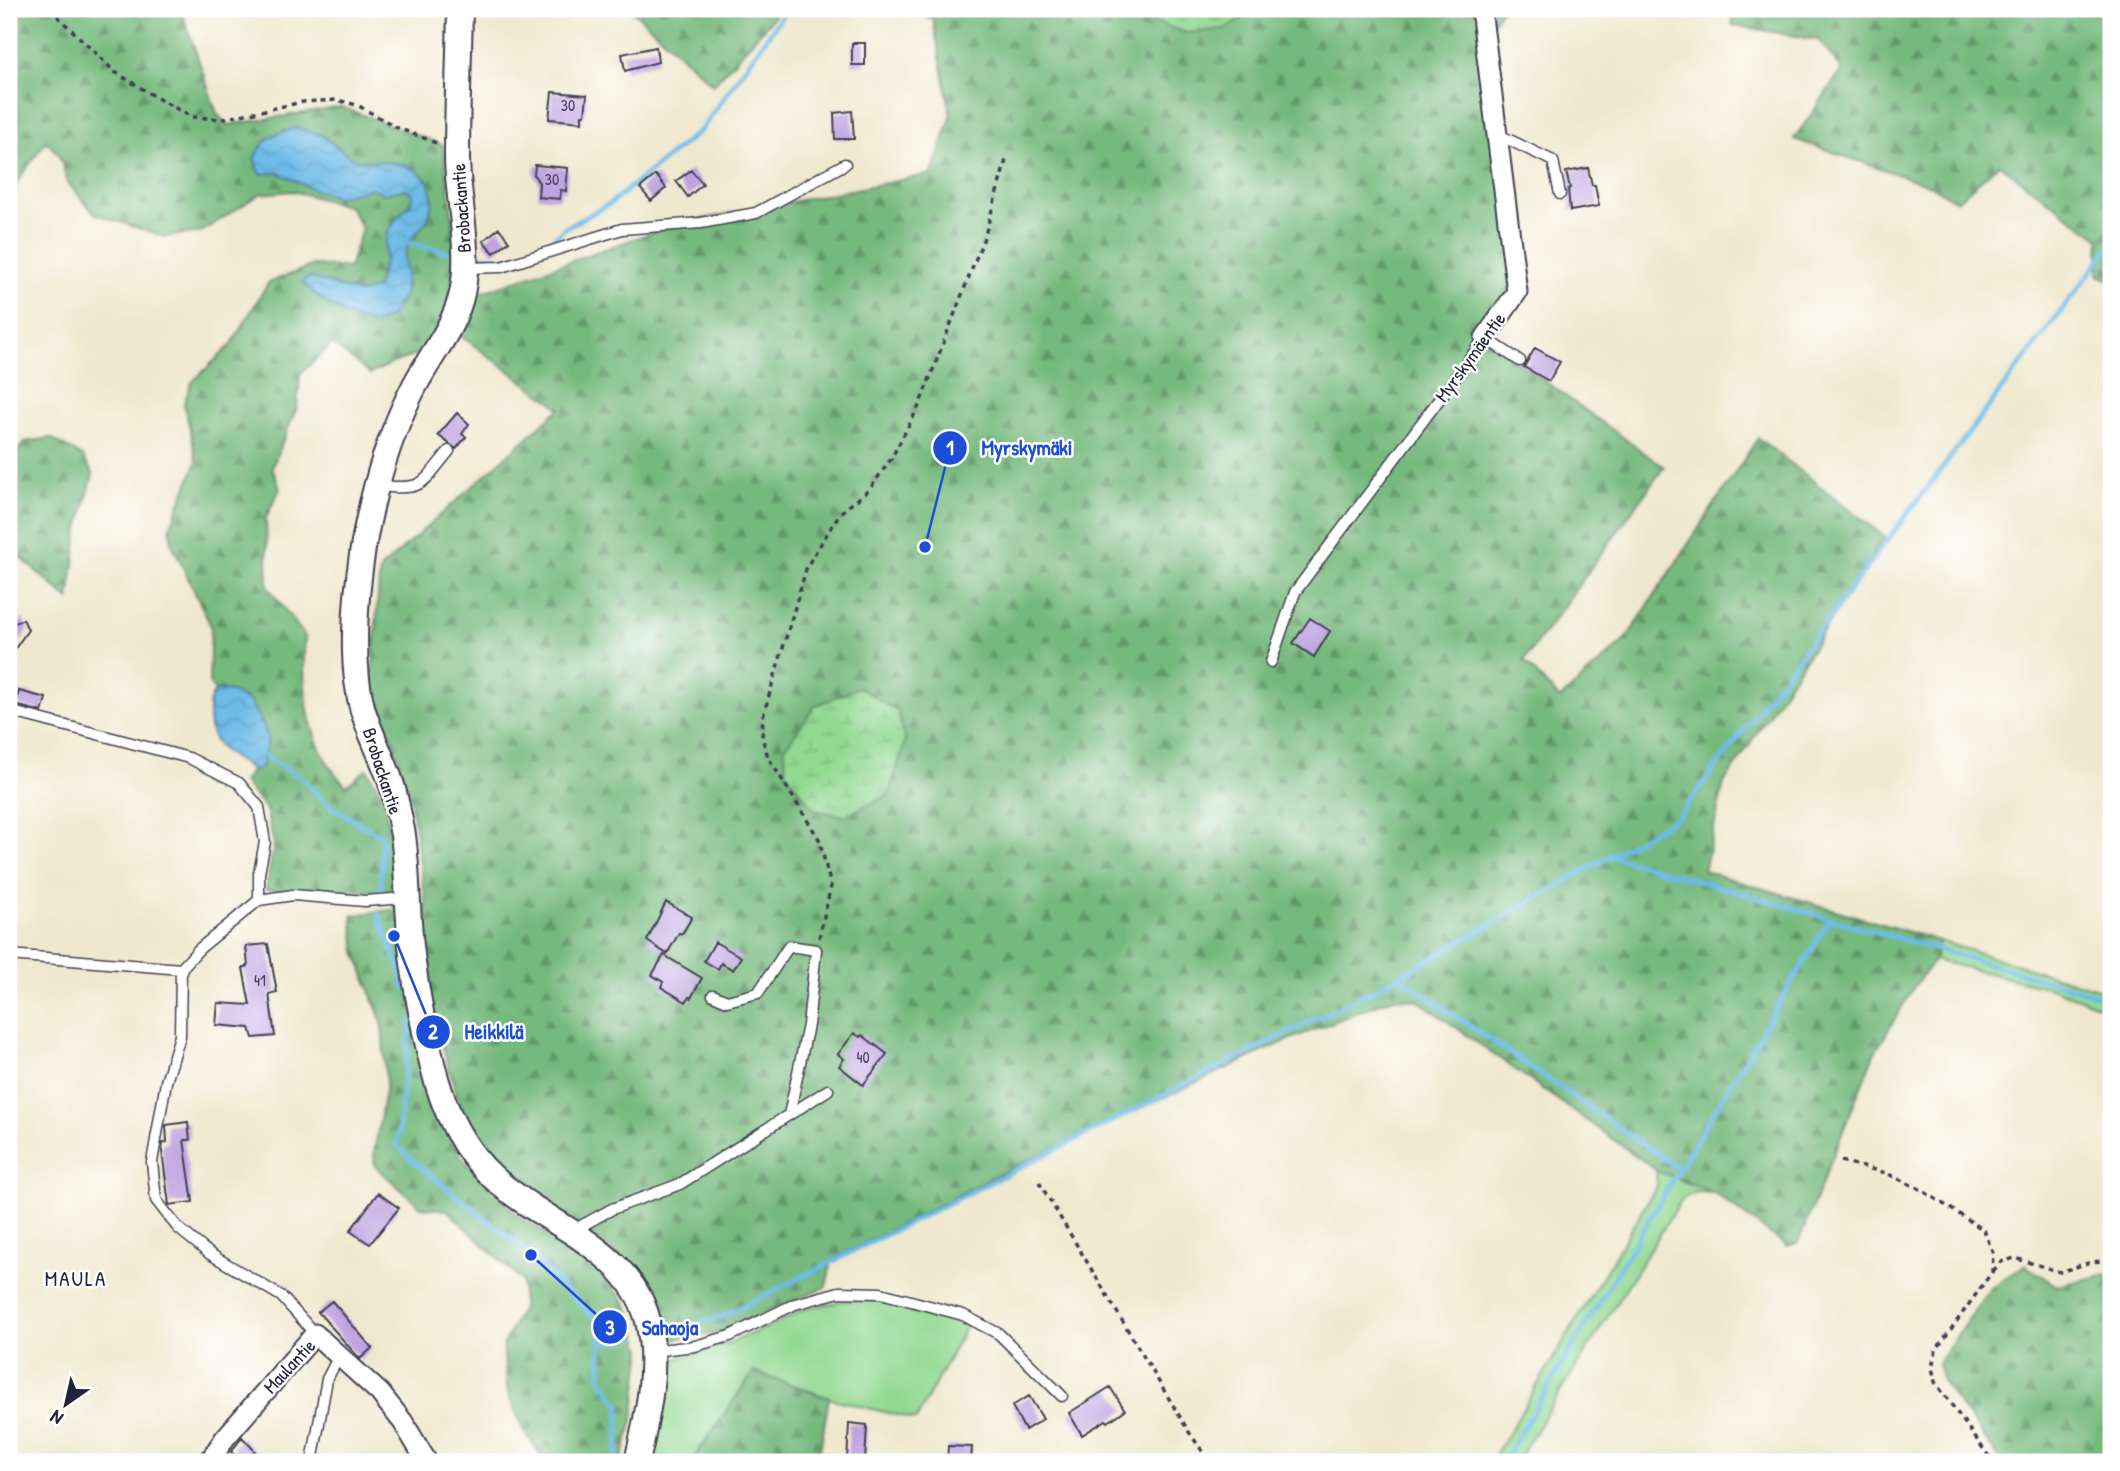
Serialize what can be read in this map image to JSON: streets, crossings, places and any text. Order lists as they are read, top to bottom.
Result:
{
  "streets": {
    "street": ["Brobackantie", "Myrskymäentie", "Maulantie"]
  },
  "districts": ["MAULA"],
  "places": ["Myrskymäki", "Heikkilä", "Sahaoja"],
  "house_numbers": [
    "30",
    "30",
    "41",
    "40"
  ],
  "north": "bottom left"
}
